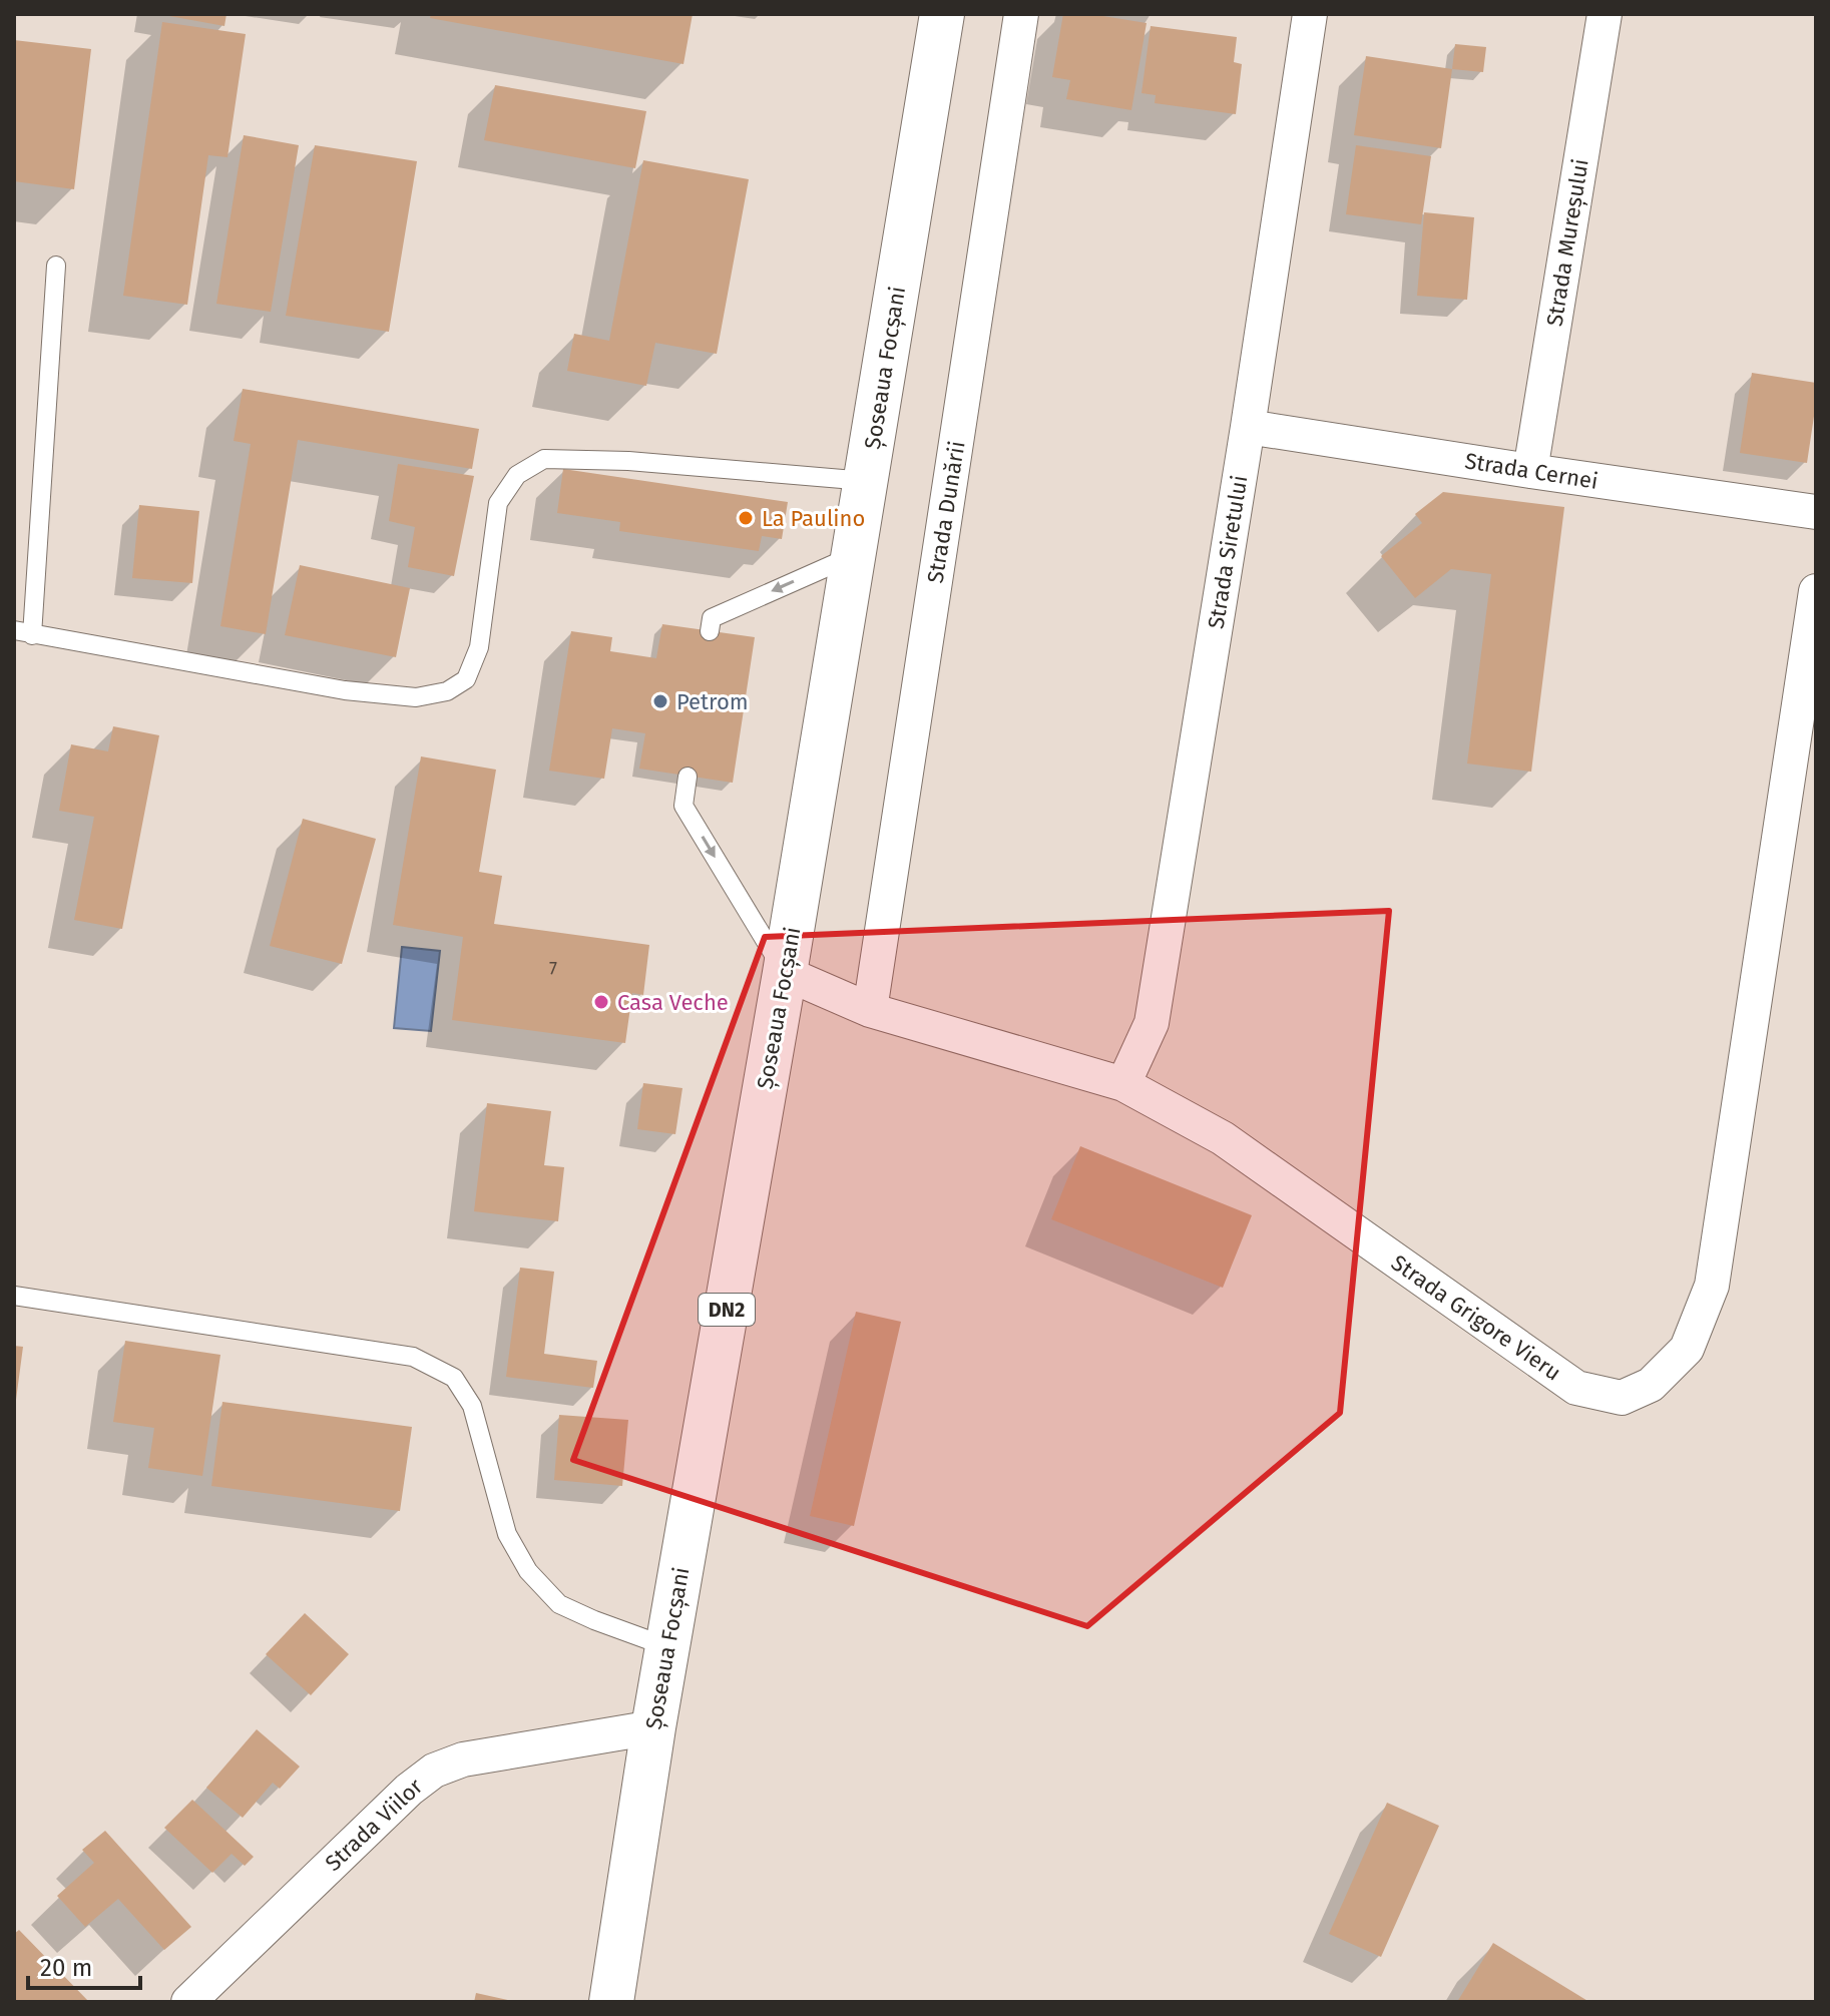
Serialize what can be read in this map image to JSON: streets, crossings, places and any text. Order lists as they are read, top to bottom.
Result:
{
  "streets": {
    "main road": ["Șoseaua Focșani", "DN2"],
    "street": [
      "Strada Mureșului",
      "Strada Cernei",
      "Strada Dunării",
      "Strada Siretului",
      "Strada Grigore Vieru",
      "Strada Viilor"
    ]
  },
  "crossings": [
    ["Strada Mureșului", "Strada Cernei"],
    ["Șoseaua Focșani", "Strada Grigore Vieru"],
    ["Șoseaua Focșani", "Strada Viilor"],
    ["Strada Cernei", "Strada Siretului"],
    ["Strada Dunării", "Strada Grigore Vieru"],
    ["Strada Siretului", "Strada Grigore Vieru"]
  ],
  "places": ["La Paulino", "Petrom", "Casa Veche"],
  "house_numbers": ["7"],
  "scale_bar": "20 m"
}
